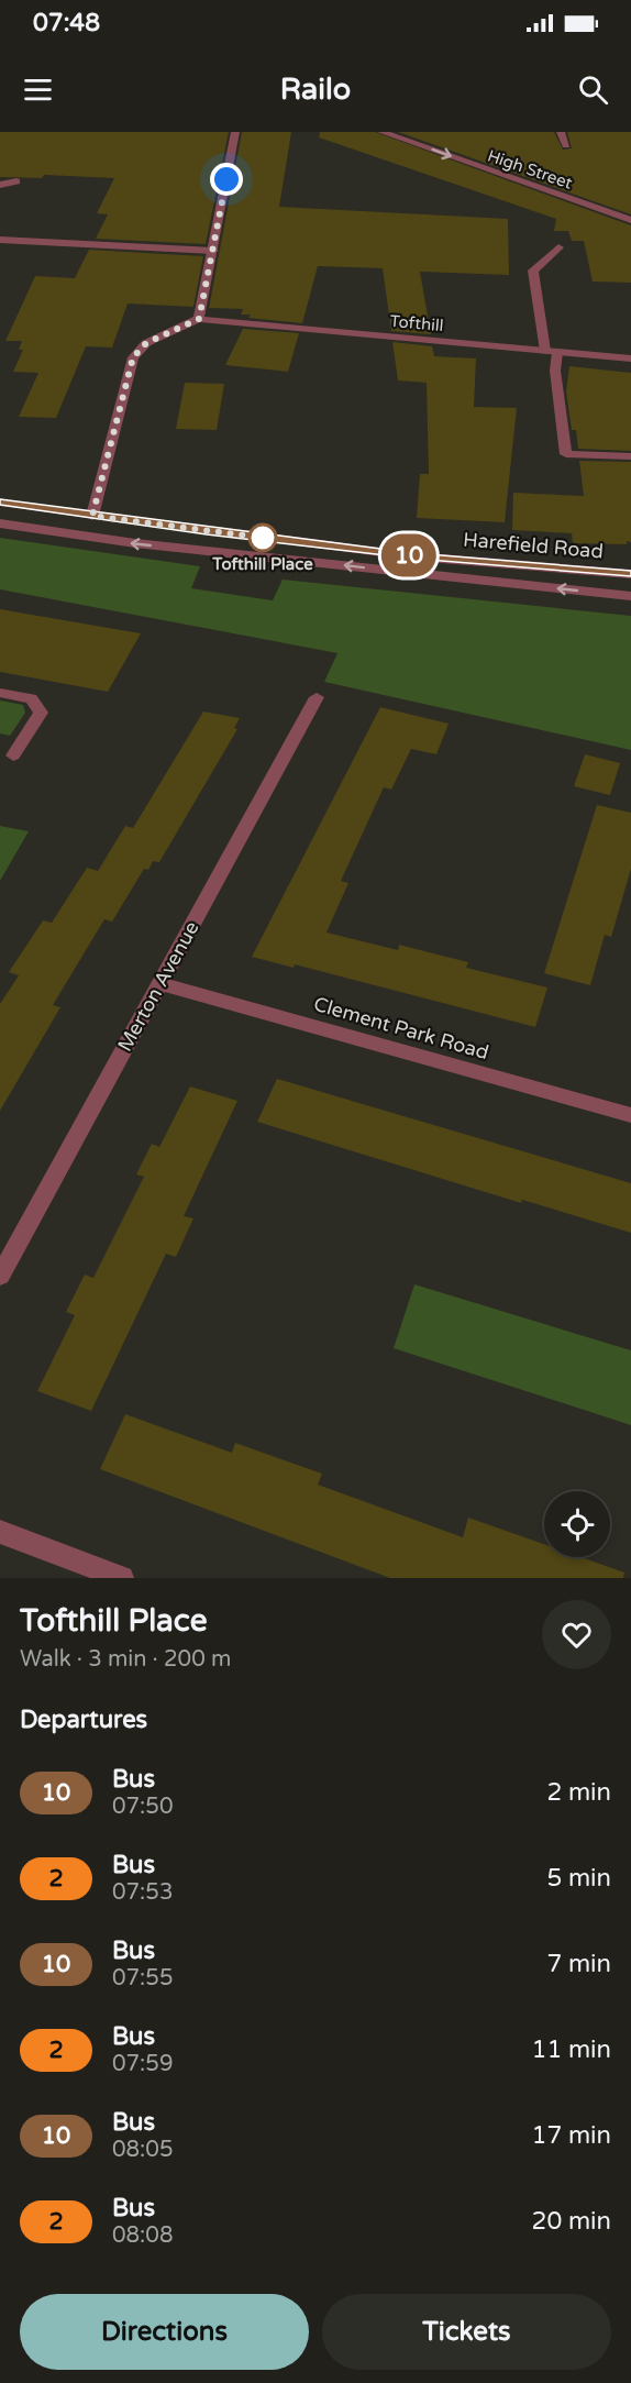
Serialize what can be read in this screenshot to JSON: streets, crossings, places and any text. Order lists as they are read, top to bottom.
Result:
{
  "streets": {
    "street": [
      "High Street",
      "Tofthill",
      "Harefield Road",
      "Merton Avenue",
      "Clement Park Road"
    ]
  },
  "crossings": [
    ["Merton Avenue", "Clement Park Road"]
  ],
  "one_way": ["High Street"],
  "places": ["Tofthill Place"],
  "lines": ["bus line 10"],
  "page": {
    "status": "07:48",
    "header": "Railo",
    "on_map": "10",
    "heading": [
      ["Tofthill Place", "Walk · 3 min · 200 m"],
      "Departures"
    ],
    "list": [
      {
        "mark": "10",
        "name": "Bus",
        "note": "07:50",
        "value": "2 min"
      },
      {
        "mark": "2",
        "name": "Bus",
        "note": "07:53",
        "value": "5 min"
      },
      {
        "mark": "10",
        "name": "Bus",
        "note": "07:55",
        "value": "7 min"
      },
      {
        "mark": "2",
        "name": "Bus",
        "note": "07:59",
        "value": "11 min"
      },
      {
        "mark": "10",
        "name": "Bus",
        "note": "08:05",
        "value": "17 min"
      },
      {
        "mark": "2",
        "name": "Bus",
        "note": "08:08",
        "value": "20 min"
      }
    ],
    "buttons": ["Directions", "Tickets"]
  }
}
